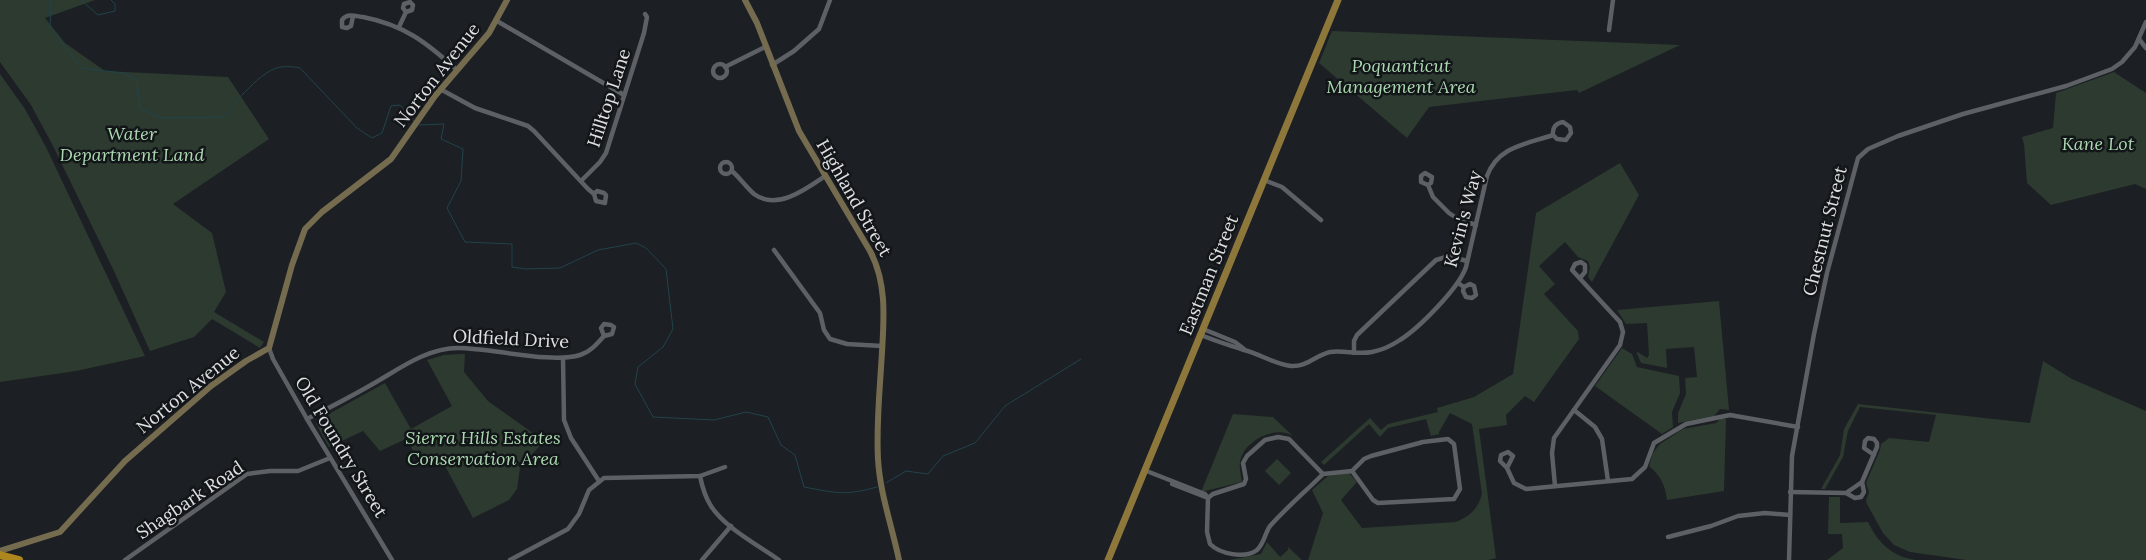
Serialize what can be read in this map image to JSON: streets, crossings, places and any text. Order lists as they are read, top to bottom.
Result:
{
  "streets": {
    "main road": ["Eastman Street"],
    "street": [
      "Norton Avenue",
      "Hilltop Lane",
      "Highland Street",
      "Kevin's Way",
      "Chestnut Street",
      "Oldfield Drive",
      "Old Foundry Street",
      "Shagbark Road"
    ]
  },
  "crossings": [
    ["Norton Avenue", "Old Foundry Street"],
    ["Kevin's Way", "Eastman Street"],
    ["Oldfield Drive", "Old Foundry Street"],
    ["Old Foundry Street", "Shagbark Road"]
  ],
  "parks": [
    "Poquanticut Management Area",
    "Water Department Land",
    "Kane Lot",
    "Sierra Hills Estates Conservation Area"
  ]
}
